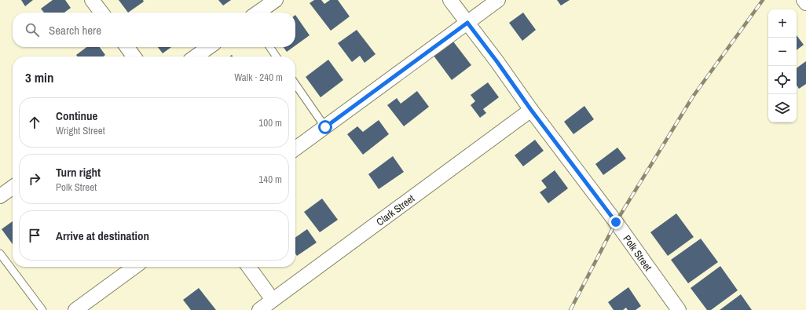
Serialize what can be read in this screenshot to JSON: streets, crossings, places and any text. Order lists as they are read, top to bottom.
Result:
{
  "streets": {
    "street": ["Clark Street", "Polk Street"]
  },
  "crossings": [
    ["Clark Street", "Polk Street"]
  ],
  "page": {
    "map_buttons": ["+", "−"],
    "search": "Search here",
    "heading": ["3 min", "Walk · 240 m"],
    "list": [
      ["Continue", "Wright Street", "100 m"],
      ["Turn right", "Polk Street", "140 m"],
      "Arrive at destination"
    ]
  }
}
